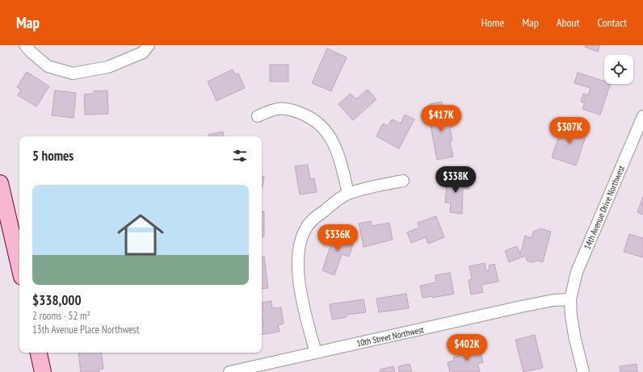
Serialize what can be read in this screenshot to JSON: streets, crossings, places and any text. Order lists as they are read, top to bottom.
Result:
{
  "streets": {
    "street": ["14th Avenue Drive Northwest", "10th Street Northwest"]
  },
  "crossings": [
    ["14th Avenue Drive Northwest", "10th Street Northwest"]
  ],
  "page": {
    "header": "Map",
    "nav": [
      "Home",
      "Map",
      "About",
      "Contact"
    ],
    "price": [
      "$417K",
      "$307K",
      "$338K",
      "$336K",
      "$402K"
    ],
    "heading": "5 homes",
    "list": [
      {
        "name": "$338,000",
        "note": "2 rooms · 52 m² · 13th Avenue Place Northwest"
      }
    ]
  }
}
